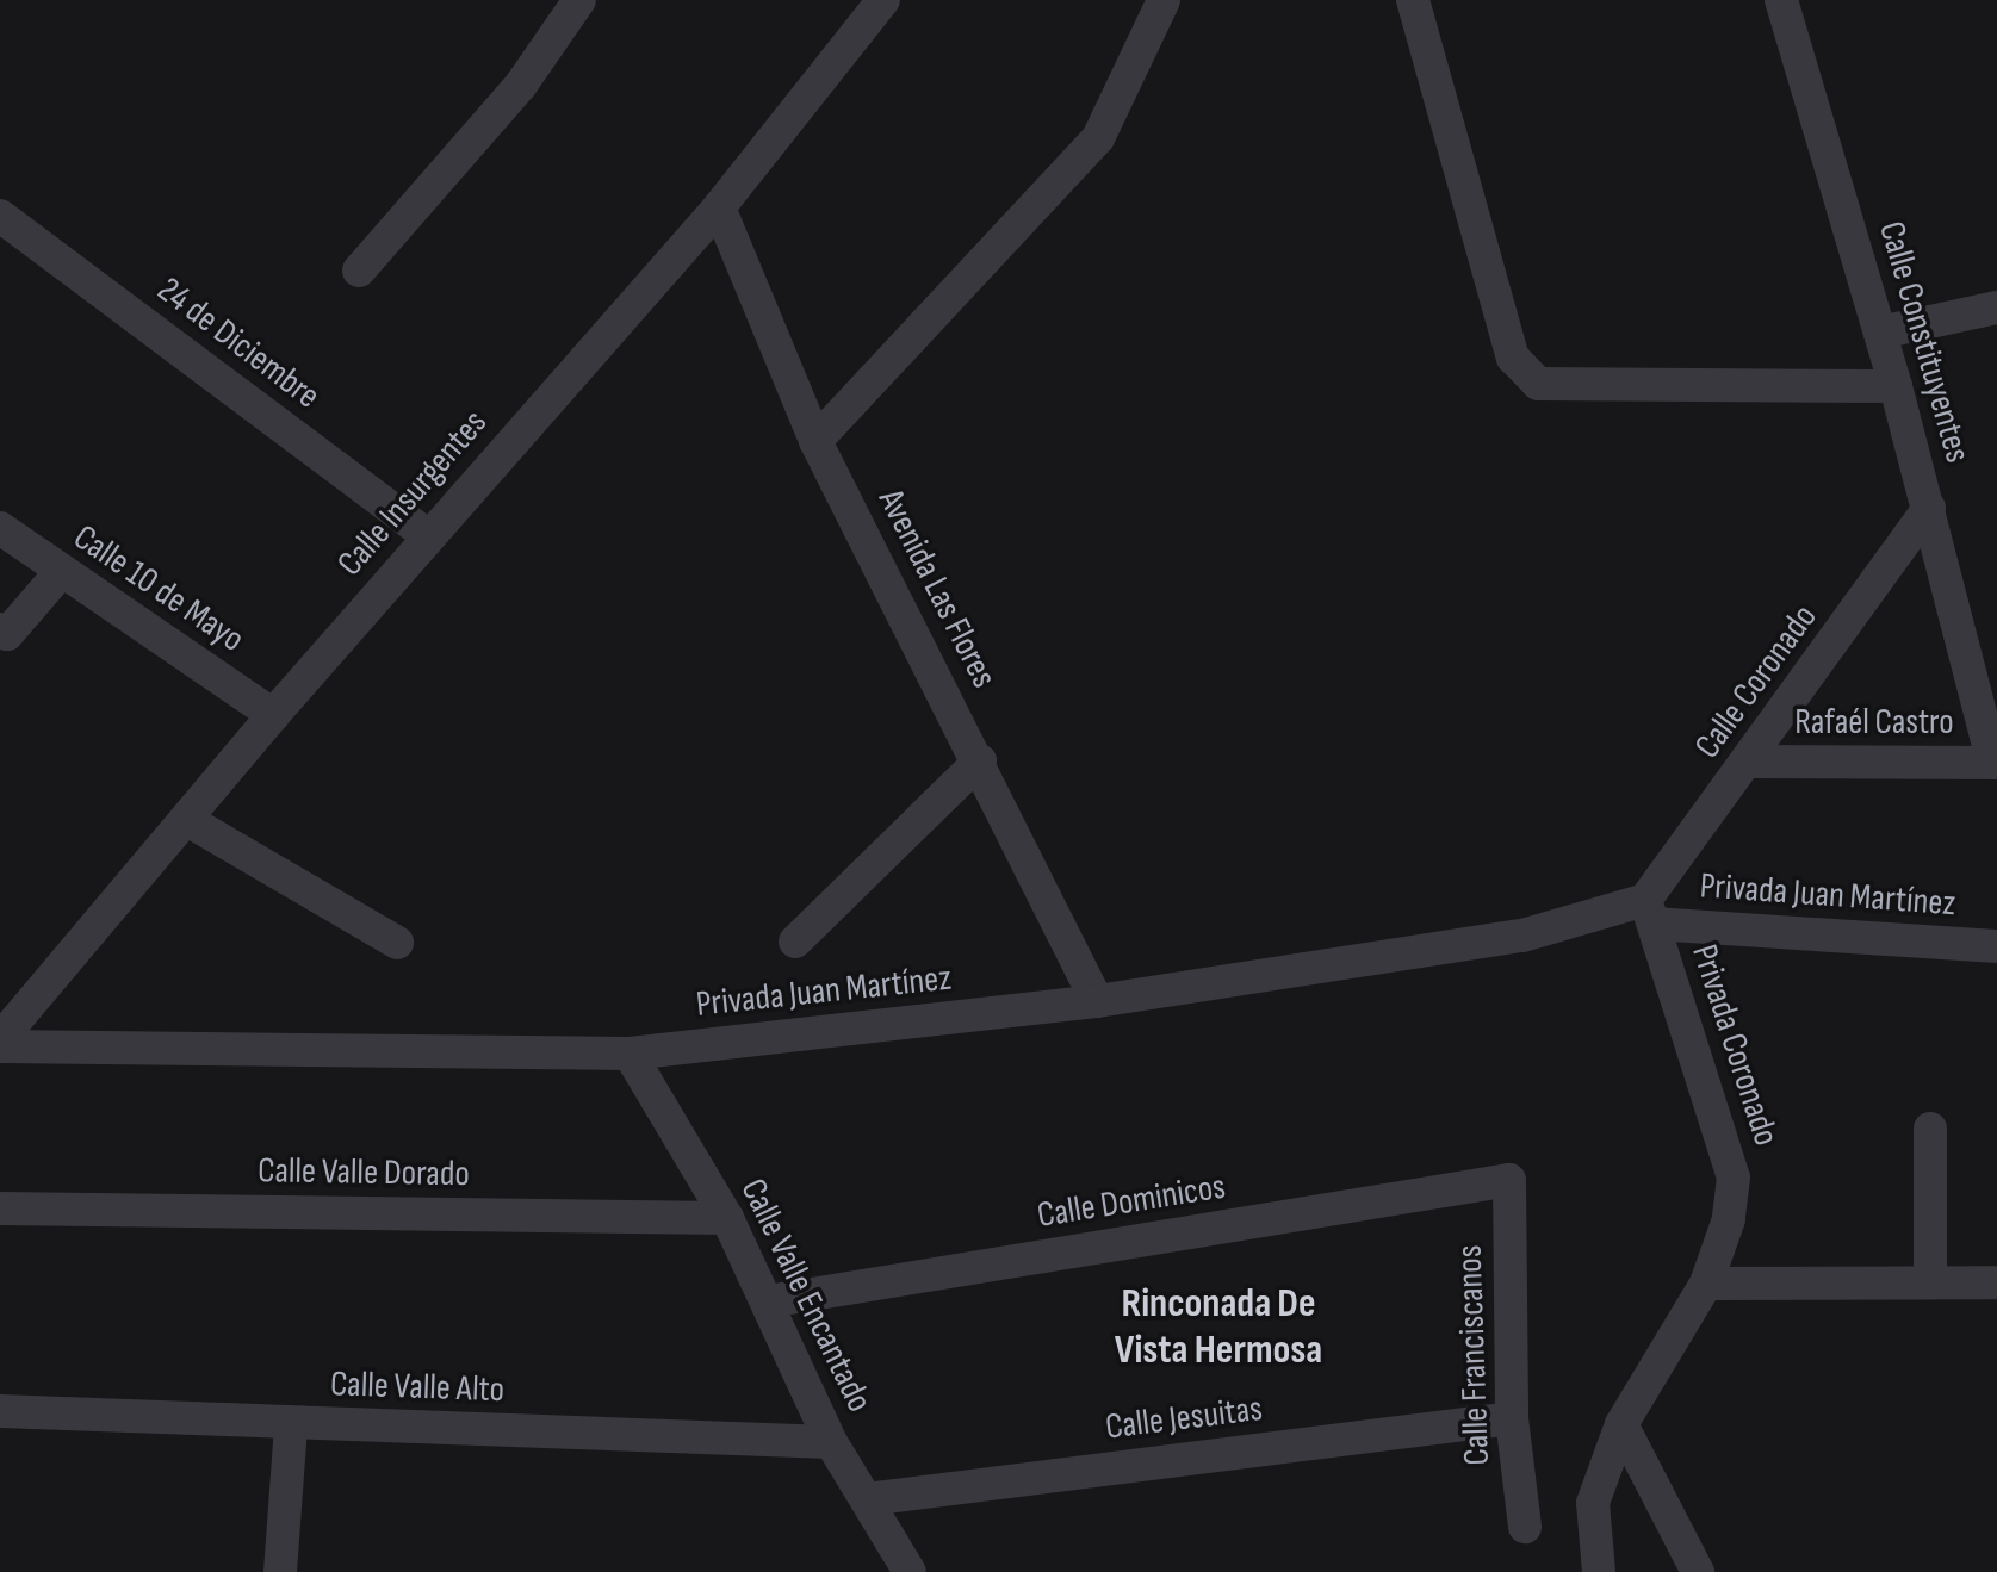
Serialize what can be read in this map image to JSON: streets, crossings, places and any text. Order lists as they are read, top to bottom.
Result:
{
  "streets": {
    "street": [
      "Calle Constituyentes",
      "24 de Diciembre",
      "Calle Insurgentes",
      "Calle 10 de Mayo",
      "Avenida Las Flores",
      "Calle Coronado",
      "Rafaél Castro",
      "Privada Juan Martínez",
      "Privada Coronado",
      "Calle Valle Dorado",
      "Calle Dominicos",
      "Calle Valle Encantado",
      "Calle Franciscanos",
      "Calle Valle Alto",
      "Calle Jesuitas"
    ]
  },
  "crossings": [
    ["Calle Constituyentes", "Calle Coronado"],
    ["Calle Constituyentes", "Rafaél Castro"],
    ["24 de Diciembre", "Calle Insurgentes"],
    ["Calle Insurgentes", "Calle 10 de Mayo"],
    ["Calle Insurgentes", "Avenida Las Flores"],
    ["Calle Insurgentes", "Privada Juan Martínez"],
    ["Avenida Las Flores", "Privada Juan Martínez"],
    ["Calle Coronado", "Rafaél Castro"],
    ["Calle Coronado", "Privada Juan Martínez"],
    ["Calle Coronado", "Privada Coronado"],
    ["Privada Juan Martínez", "Privada Coronado"],
    ["Privada Juan Martínez", "Calle Valle Encantado"],
    ["Calle Valle Dorado", "Calle Valle Encantado"],
    ["Calle Dominicos", "Calle Valle Encantado"],
    ["Calle Dominicos", "Calle Franciscanos"],
    ["Calle Valle Encantado", "Calle Valle Alto"],
    ["Calle Valle Encantado", "Calle Jesuitas"],
    ["Calle Franciscanos", "Calle Jesuitas"]
  ],
  "districts": ["Rinconada De Vista Hermosa"]
}
